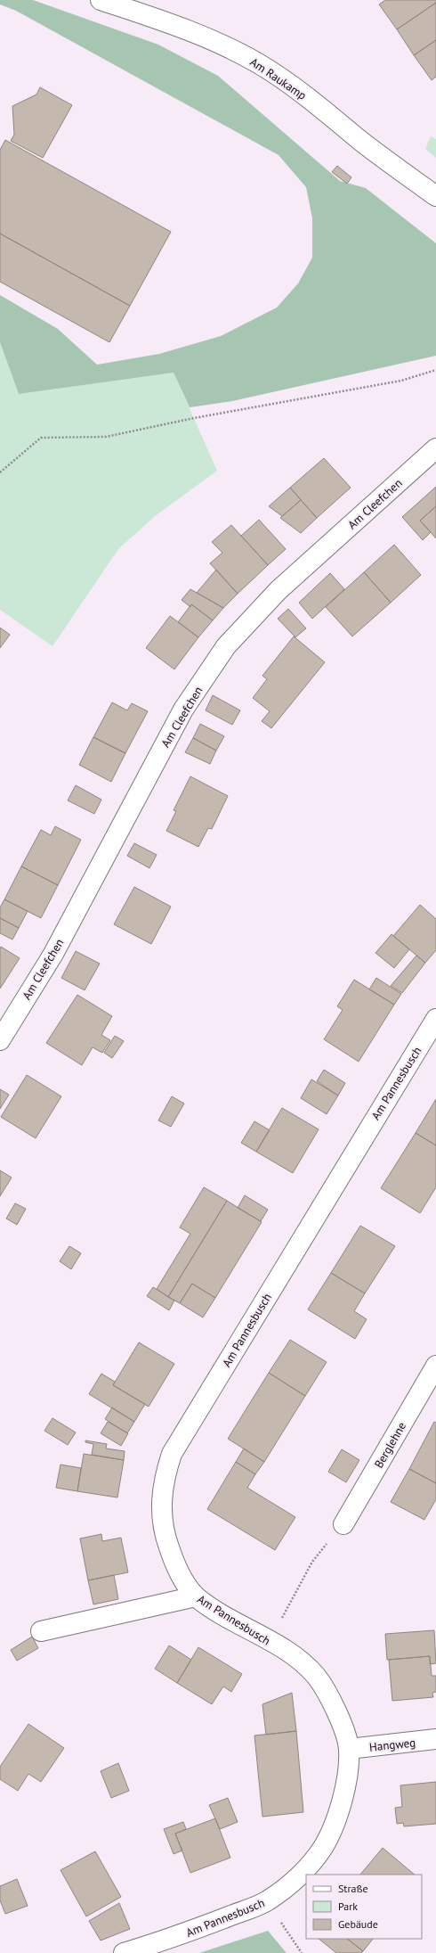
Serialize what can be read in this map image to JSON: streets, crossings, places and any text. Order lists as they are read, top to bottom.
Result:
{
  "streets": {
    "street": [
      "Am Raukamp",
      "Am Cleefchen",
      "Am Pannesbusch",
      "Berglehne",
      "Hangweg"
    ]
  },
  "crossings": [
    ["Am Pannesbusch", "Hangweg"]
  ],
  "legend": ["Straße", "Park", "Gebäude"]
}
